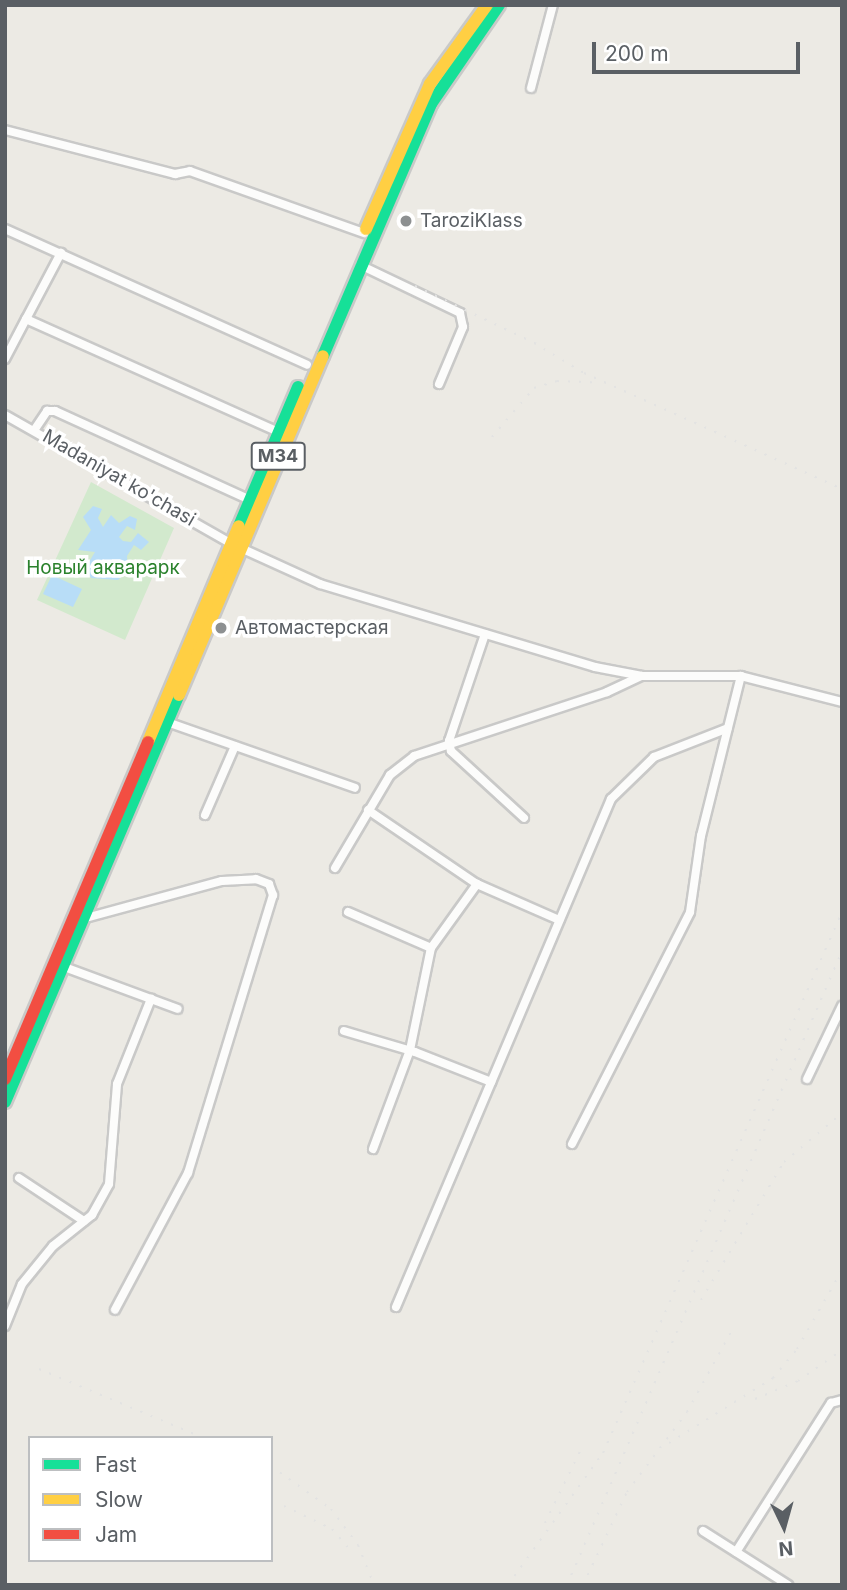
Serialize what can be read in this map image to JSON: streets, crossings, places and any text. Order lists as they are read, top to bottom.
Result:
{
  "streets": {
    "main road": ["M34"],
    "street": ["Madaniyat ko'chasi"]
  },
  "crossings": [
    ["M34", "Madaniyat ko'chasi"]
  ],
  "parks": ["Новый акварарк"],
  "places": ["TaroziKlass", "Автомастерская"],
  "legend": ["Fast", "Slow", "Jam"],
  "scale_bar": "200 m",
  "north": "bottom"
}
